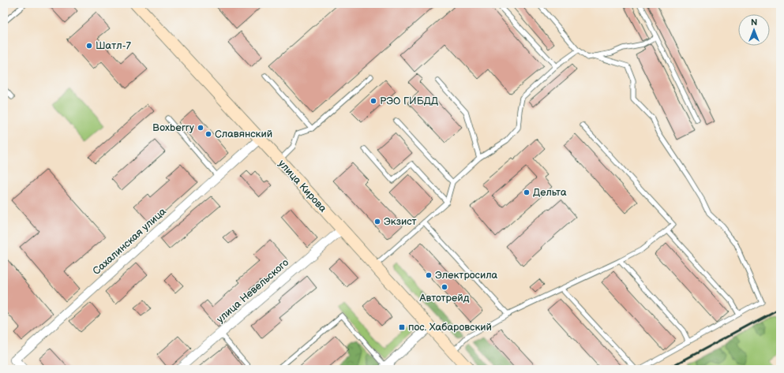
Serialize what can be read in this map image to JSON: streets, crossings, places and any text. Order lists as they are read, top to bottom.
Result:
{
  "streets": {
    "main road": ["улица Кирова"],
    "street": ["Сахалинская улица", "улица Невельского"]
  },
  "crossings": [
    ["улица Кирова", "Сахалинская улица"],
    ["улица Кирова", "улица Невельского"]
  ],
  "places": {
    "other": [
      "Шатл-7",
      "РЭО ГИБДД",
      "Boxberry",
      "Славянский",
      "Дельта",
      "Экзист",
      "Электросила",
      "Автотрейд"
    ],
    "transit": ["пос. Хабаровский"]
  },
  "north": "top"
}
